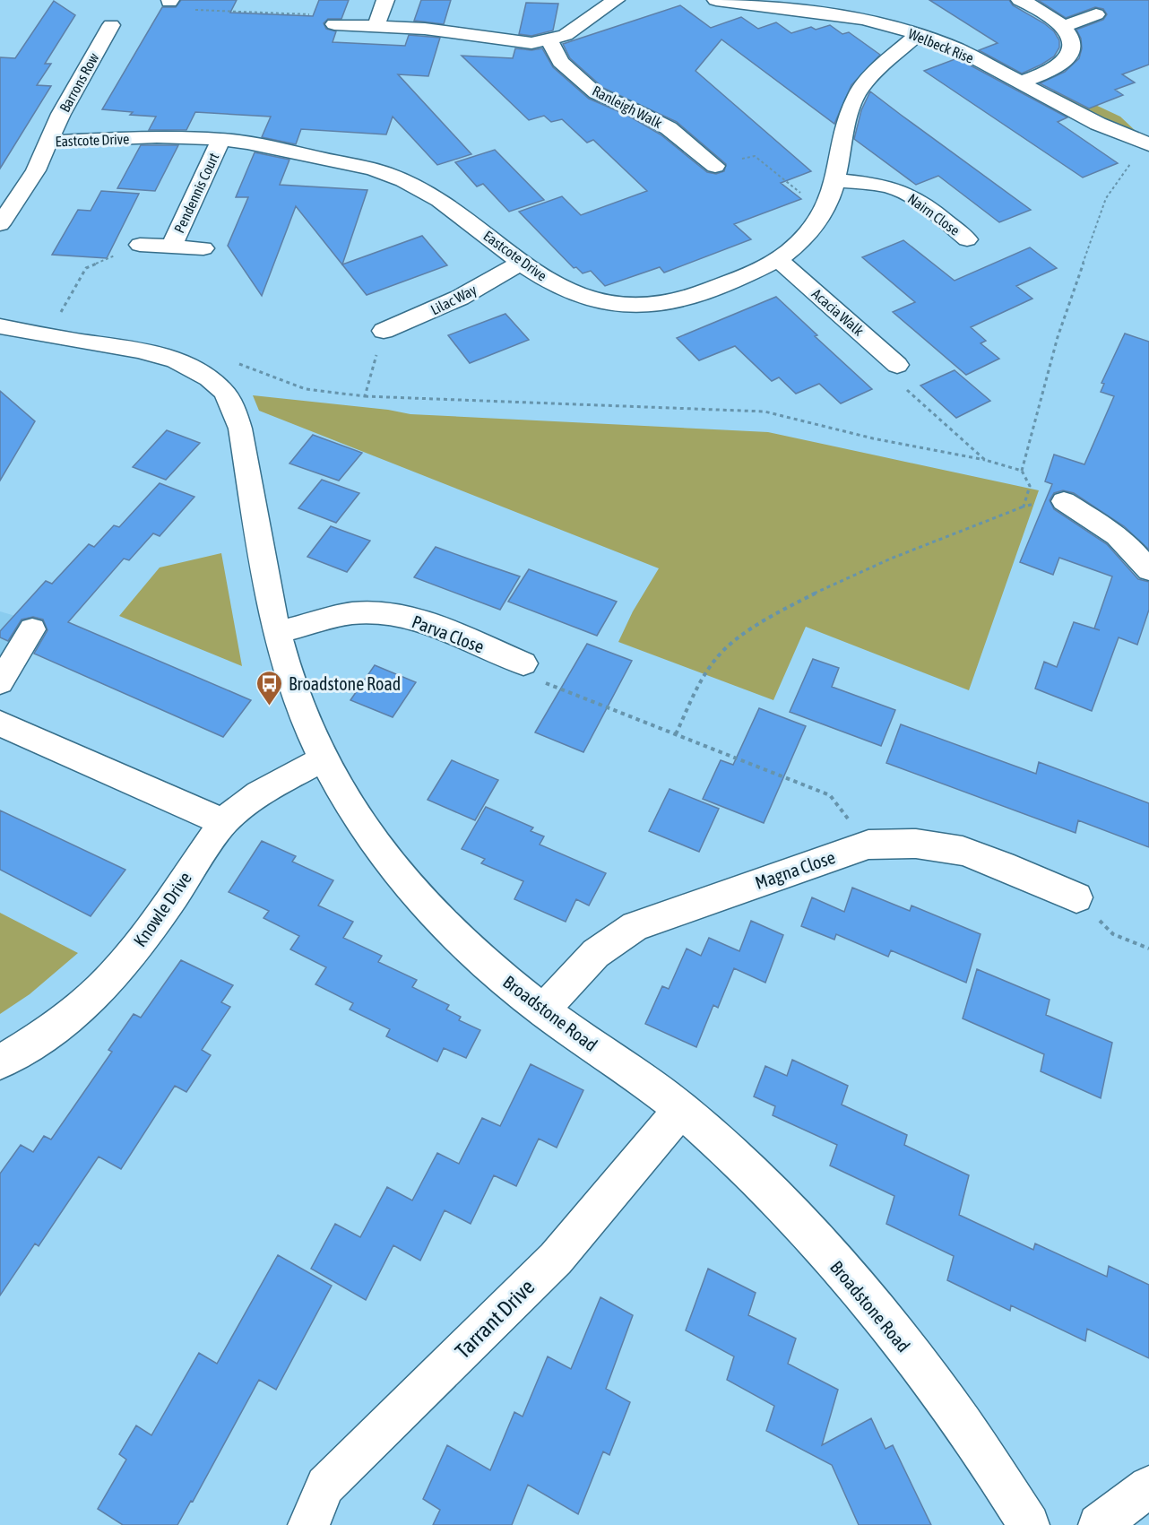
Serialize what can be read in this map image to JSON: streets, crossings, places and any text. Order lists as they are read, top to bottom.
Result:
{
  "streets": {
    "street": [
      "Welbeck Rise",
      "Barrons Row",
      "Ranleigh Walk",
      "Eastcote Drive",
      "Pendennis Court",
      "Nairn Close",
      "Lilac Way",
      "Acacia Walk",
      "Parva Close",
      "Magna Close",
      "Knowle Drive",
      "Broadstone Road",
      "Tarrant Drive"
    ]
  },
  "crossings": [
    ["Welbeck Rise", "Eastcote Drive"],
    ["Barrons Row", "Eastcote Drive"],
    ["Eastcote Drive", "Pendennis Court"],
    ["Eastcote Drive", "Nairn Close"],
    ["Eastcote Drive", "Lilac Way"],
    ["Eastcote Drive", "Acacia Walk"],
    ["Parva Close", "Broadstone Road"],
    ["Magna Close", "Broadstone Road"],
    ["Knowle Drive", "Broadstone Road"],
    ["Broadstone Road", "Tarrant Drive"]
  ],
  "places": {
    "bus stop": ["Broadstone Road"]
  }
}
